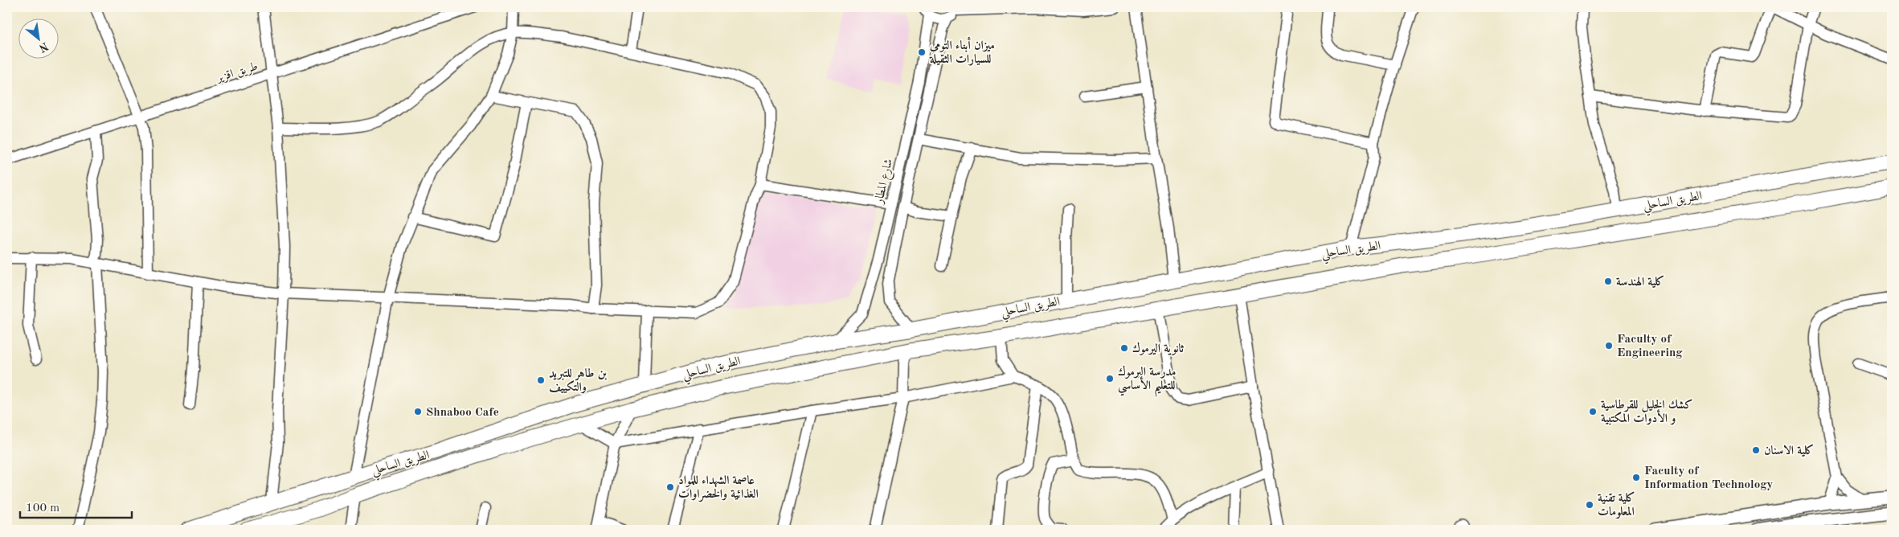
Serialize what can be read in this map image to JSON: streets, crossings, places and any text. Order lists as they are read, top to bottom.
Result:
{
  "streets": {
    "highway": ["الطريق الساحلي"],
    "street": ["طريق اقزير", "شارع المطار"]
  },
  "crossings": [
    ["شارع المطار", "الطريق الساحلي"]
  ],
  "places": [
    "ميزان أبناء التومي للسيارات الثقيلة",
    "كلية الهندسة",
    "Faculty of Engineering",
    "ثانوية اليرموك",
    "مدرسة اليرموك للتعليم الأساسي",
    "بن طاهر للتبريد والتكييف",
    "Shnaboo Cafe",
    "كشك الخليل للقرطاسية و الأدوات المكتبية",
    "كلية الاسنان",
    "Faculty of Information Technology",
    "عاصمة الشهداء للمواد الغذائية والخضراوات",
    "كلية تقنية المعلومات"
  ],
  "scale_bar": "100 m",
  "north": "bottom right"
}
